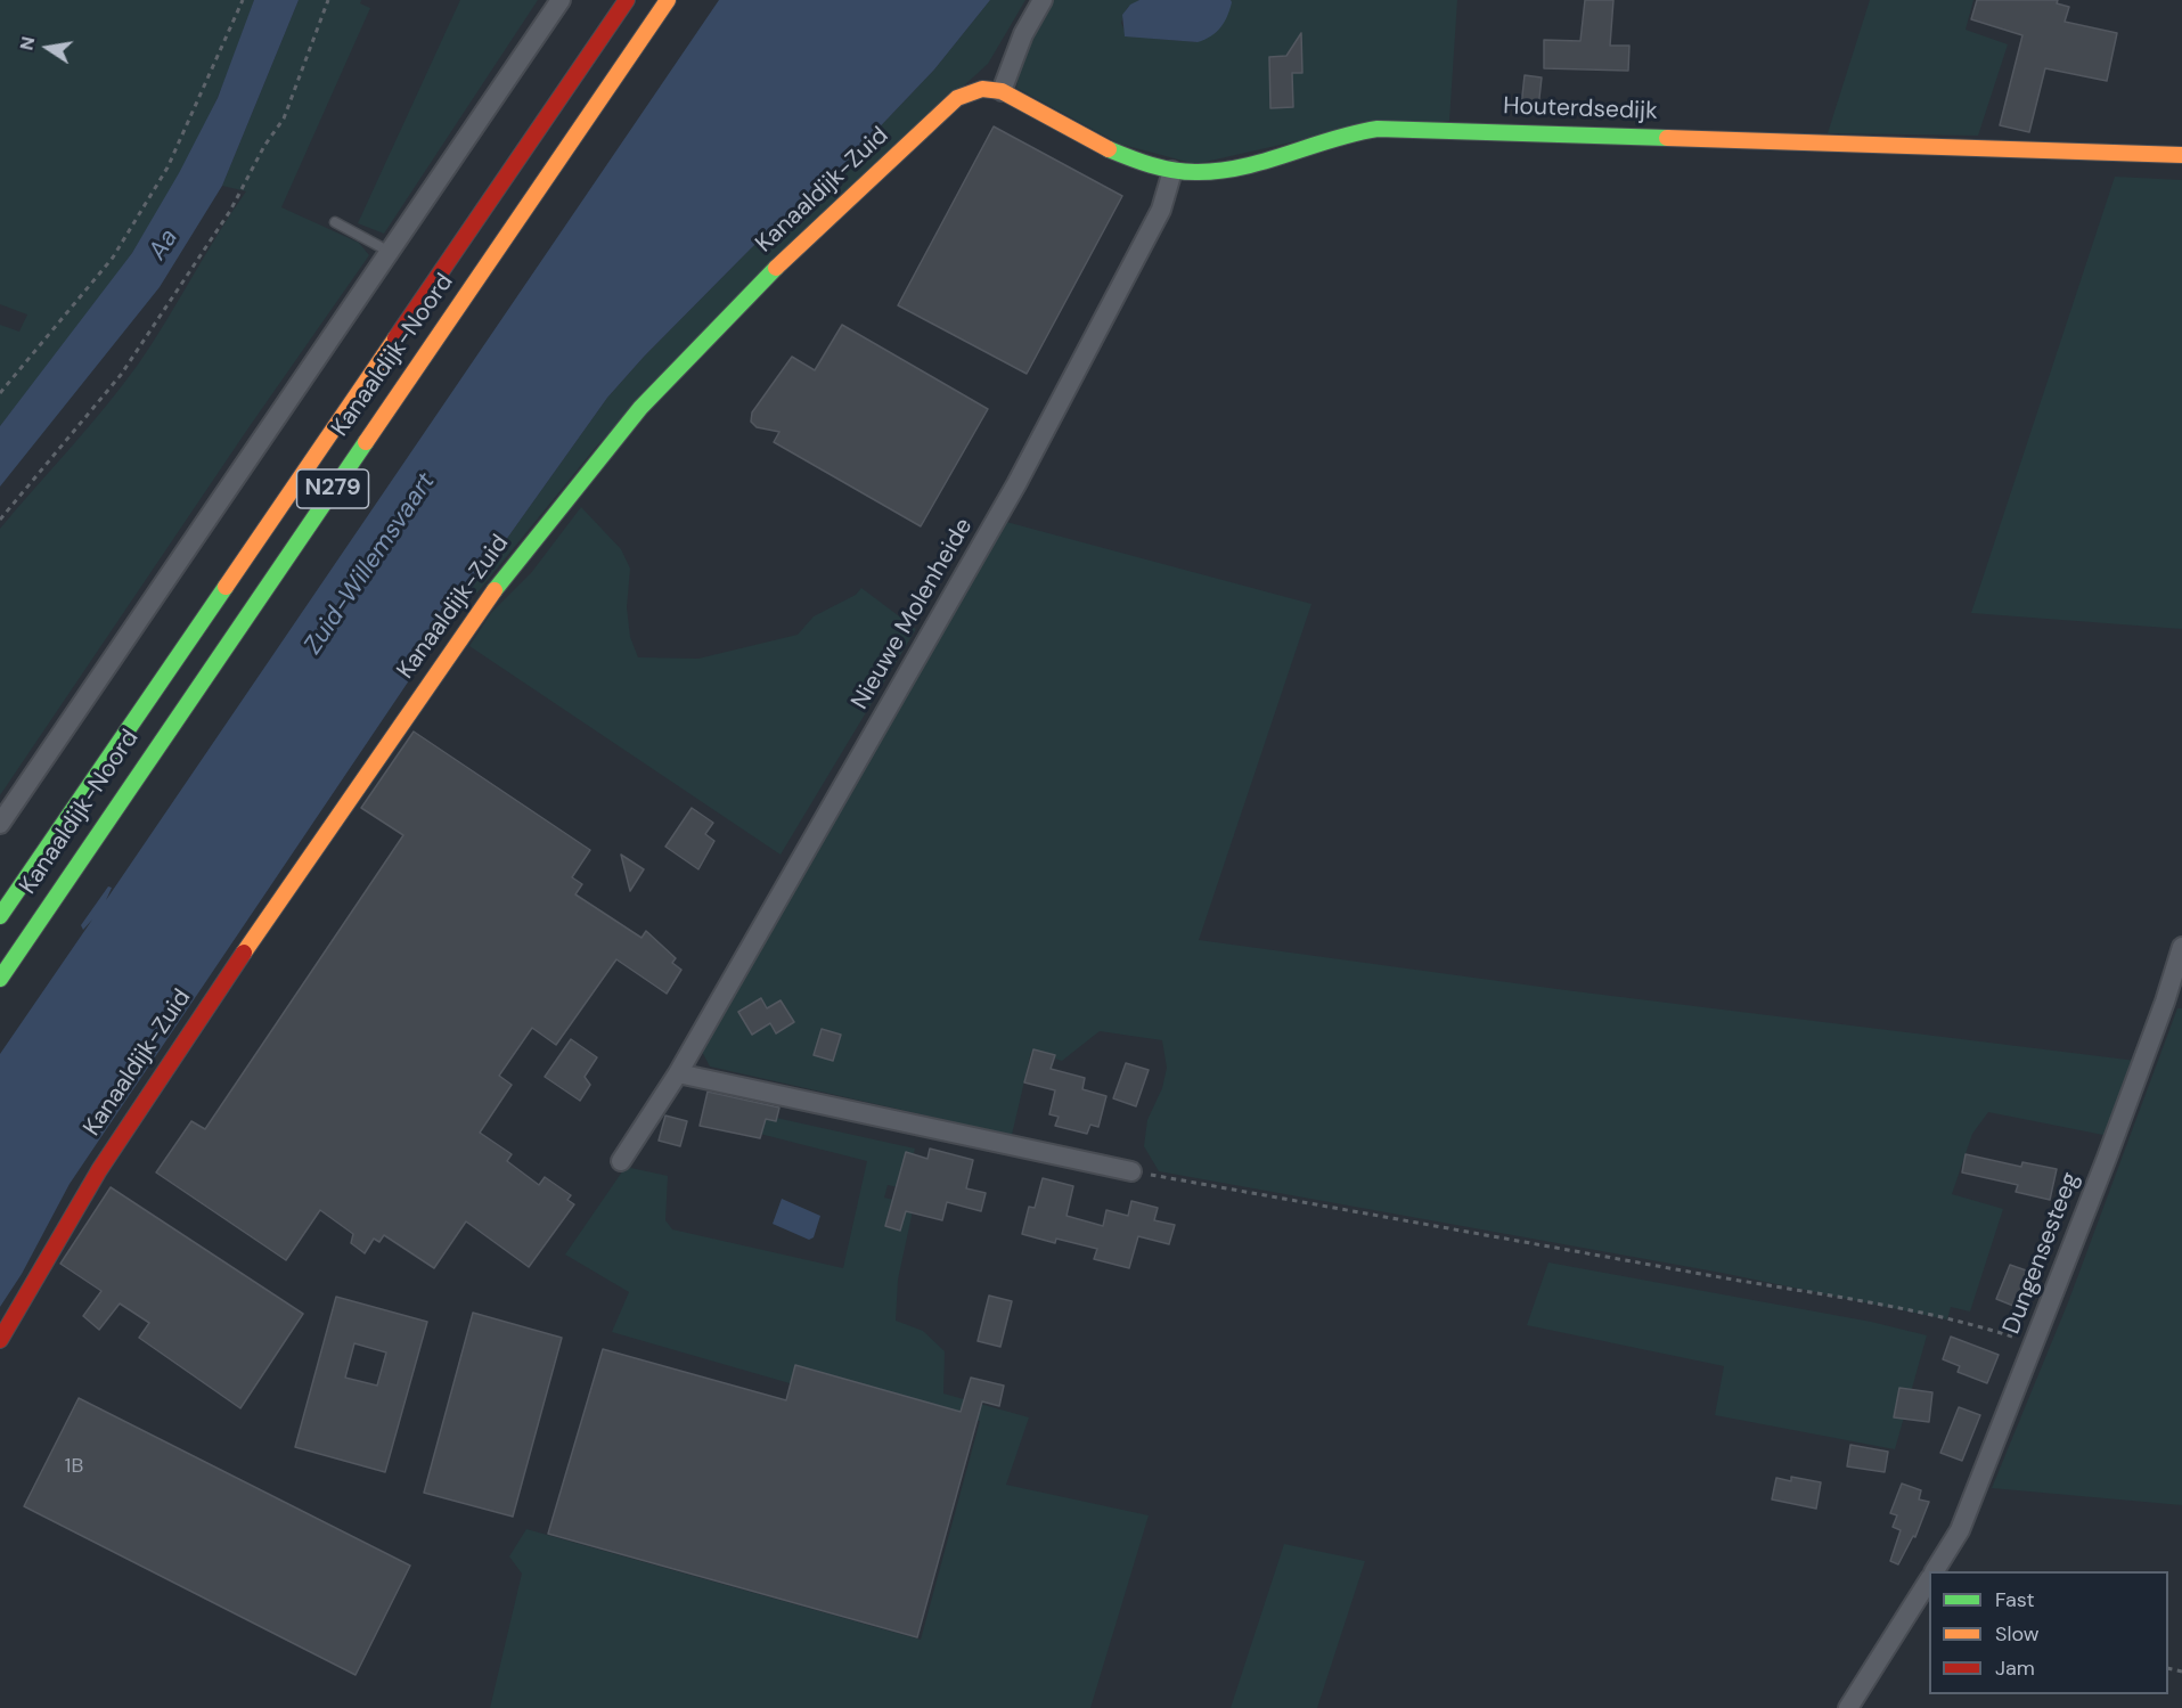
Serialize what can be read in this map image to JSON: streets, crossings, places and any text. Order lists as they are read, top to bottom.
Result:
{
  "streets": {
    "main road": [
      "Houterdsedijk",
      "Kanaaldijk-Zuid",
      "Kanaaldijk-Noord",
      "N279"
    ],
    "street": ["Nieuwe Molenheide", "Dungensesteeg"]
  },
  "crossings": [
    ["Houterdsedijk", "Kanaaldijk-Zuid"],
    ["Houterdsedijk", "Nieuwe Molenheide"]
  ],
  "water": ["Aa", "Zuid-Willemsvaart"],
  "house_numbers": ["1B"],
  "legend": ["Fast", "Slow", "Jam"],
  "north": "left"
}
